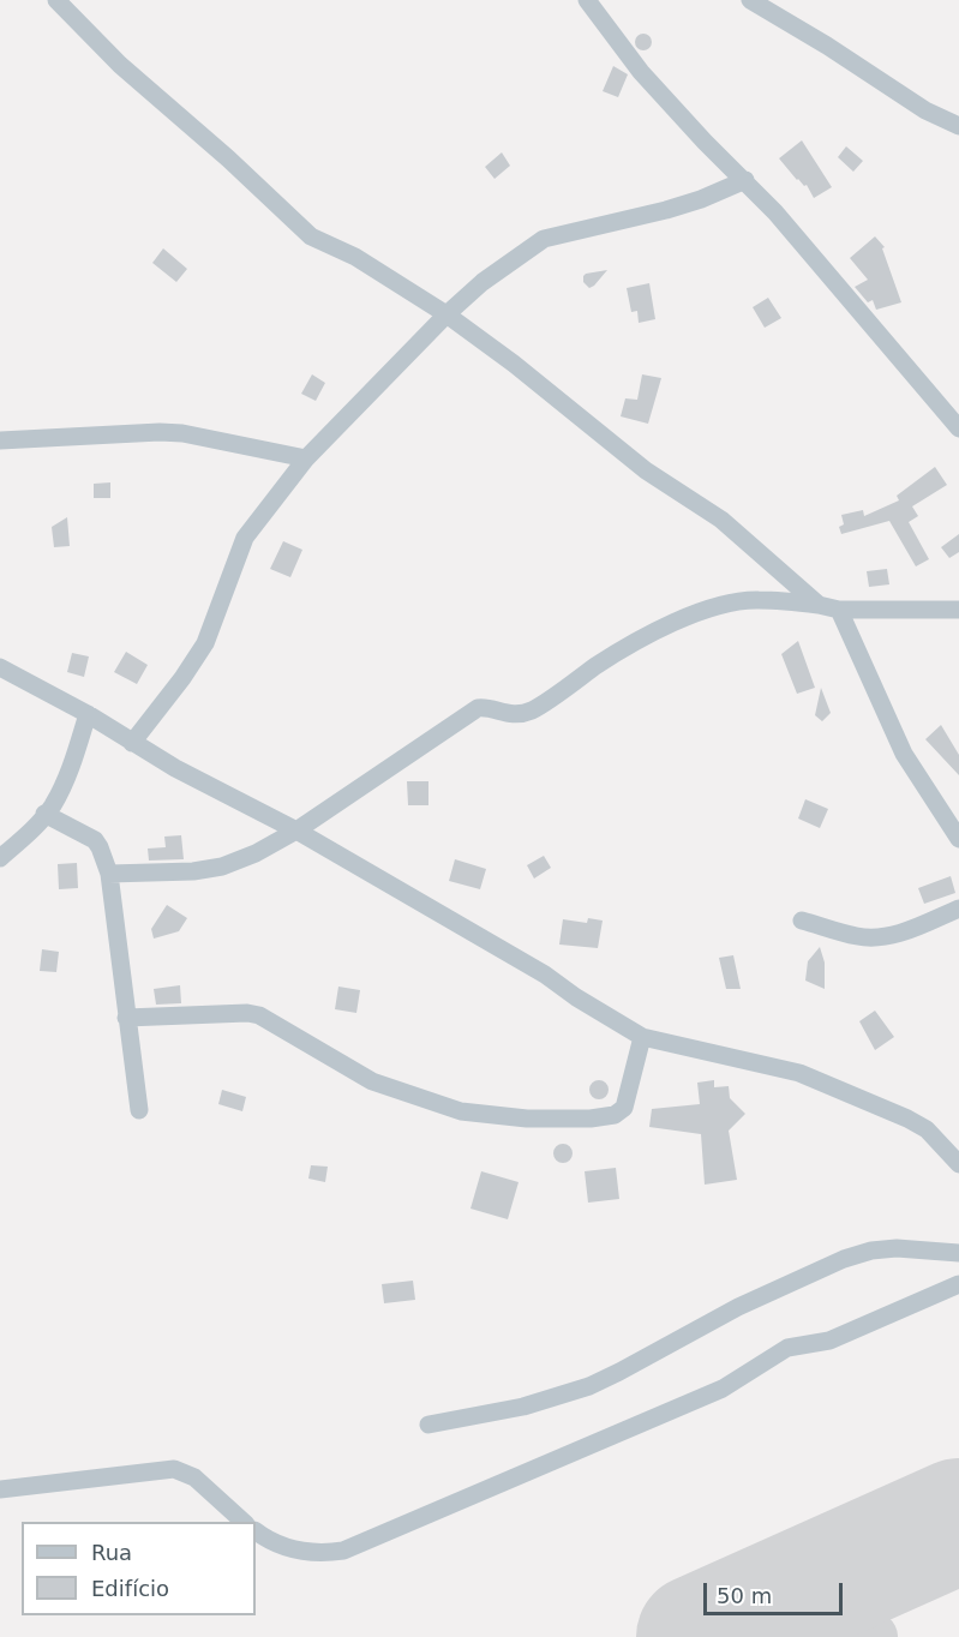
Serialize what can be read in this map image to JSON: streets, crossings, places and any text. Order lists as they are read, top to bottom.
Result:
{
  "legend": ["Rua", "Edifício"],
  "scale_bar": "50 m"
}
